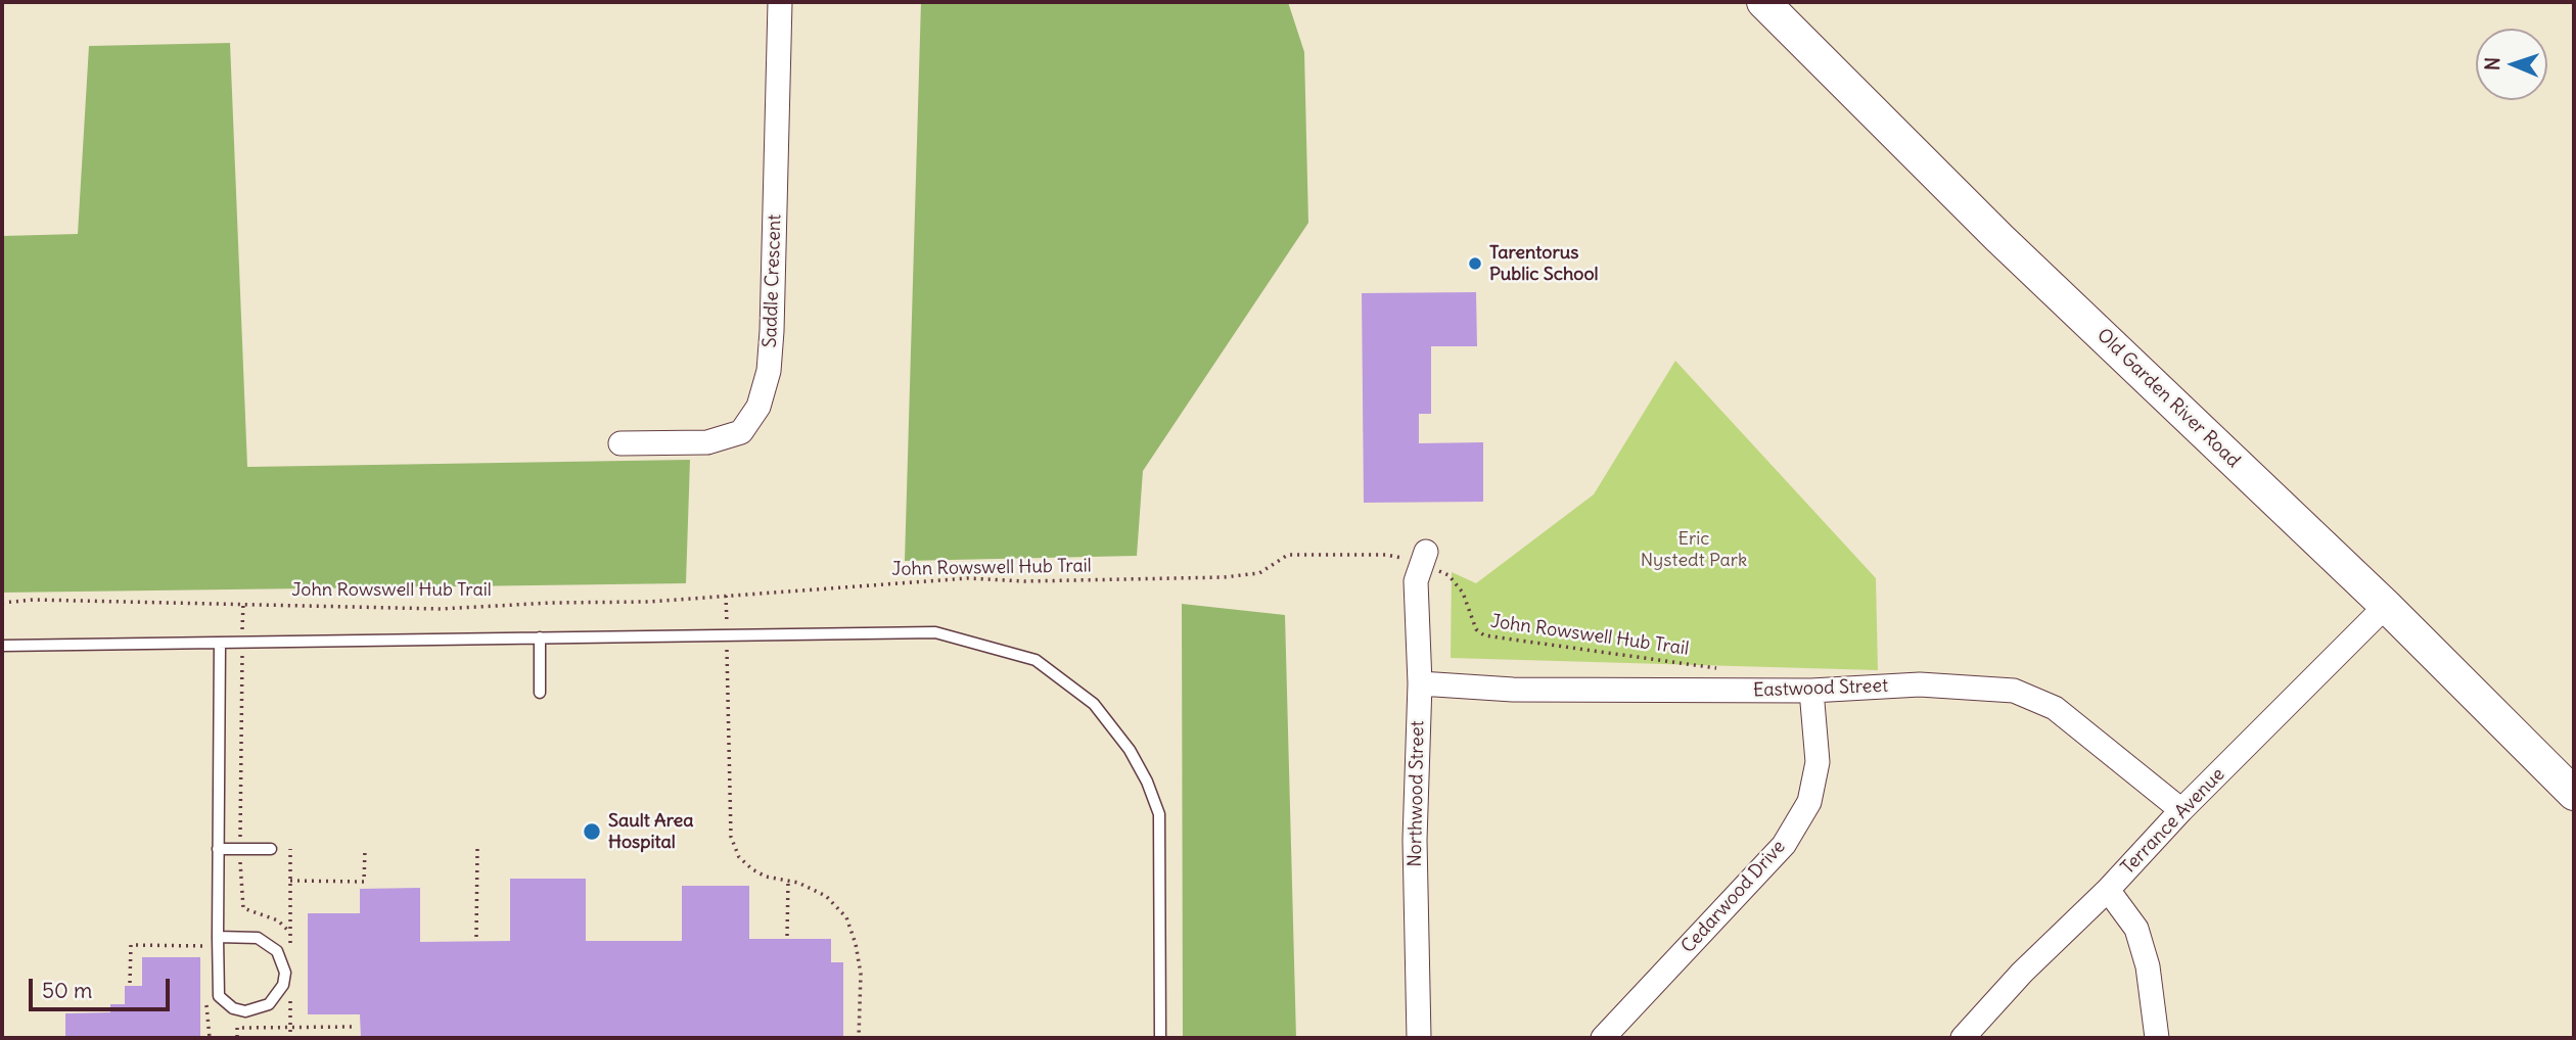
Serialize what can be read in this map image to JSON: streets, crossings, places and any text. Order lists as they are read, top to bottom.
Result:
{
  "streets": {
    "main road": ["Old Garden River Road"],
    "street": [
      "Saddle Crescent",
      "Eastwood Street",
      "Northwood Street",
      "Terrance Avenue",
      "Cedarwood Drive"
    ],
    "path": ["John Rowswell Hub Trail"]
  },
  "crossings": [
    ["Old Garden River Road", "Terrance Avenue"],
    ["John Rowswell Hub Trail", "Northwood Street"],
    ["Eastwood Street", "Northwood Street"],
    ["Eastwood Street", "Terrance Avenue"],
    ["Eastwood Street", "Cedarwood Drive"]
  ],
  "parks": ["Eric Nystedt Park"],
  "places": ["Tarentorus Public School", "Sault Area Hospital"],
  "scale_bar": "50 m",
  "north": "left"
}
